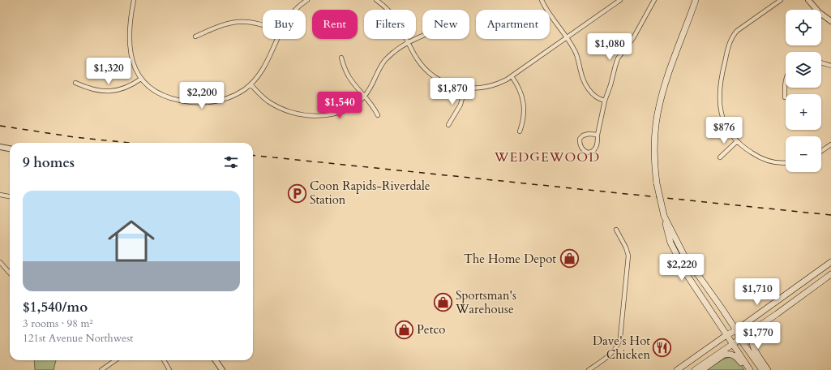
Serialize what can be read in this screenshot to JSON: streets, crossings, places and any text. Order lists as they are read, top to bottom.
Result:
{
  "districts": ["WEDGEWOOD"],
  "places": {
    "parking": ["Coon Rapids-Riverdale Station"],
    "shop": ["The Home Depot", "Sportsman's Warehouse", "Petco"],
    "restaurant": ["Dave's Hot Chicken"]
  },
  "page": {
    "map_buttons": ["+", "−"],
    "chip": [
      "Buy",
      "Rent",
      "Filters",
      "New",
      "Apartment"
    ],
    "price": [
      "$1,080",
      "$1,320",
      "$1,870",
      "$2,200",
      "$1,540",
      "$876",
      "$2,220",
      "$1,710",
      "$1,770"
    ],
    "heading": "9 homes",
    "list": [
      {
        "name": "$1,540/mo",
        "note": "3 rooms · 98 m² · 121st Avenue Northwest"
      }
    ]
  }
}
